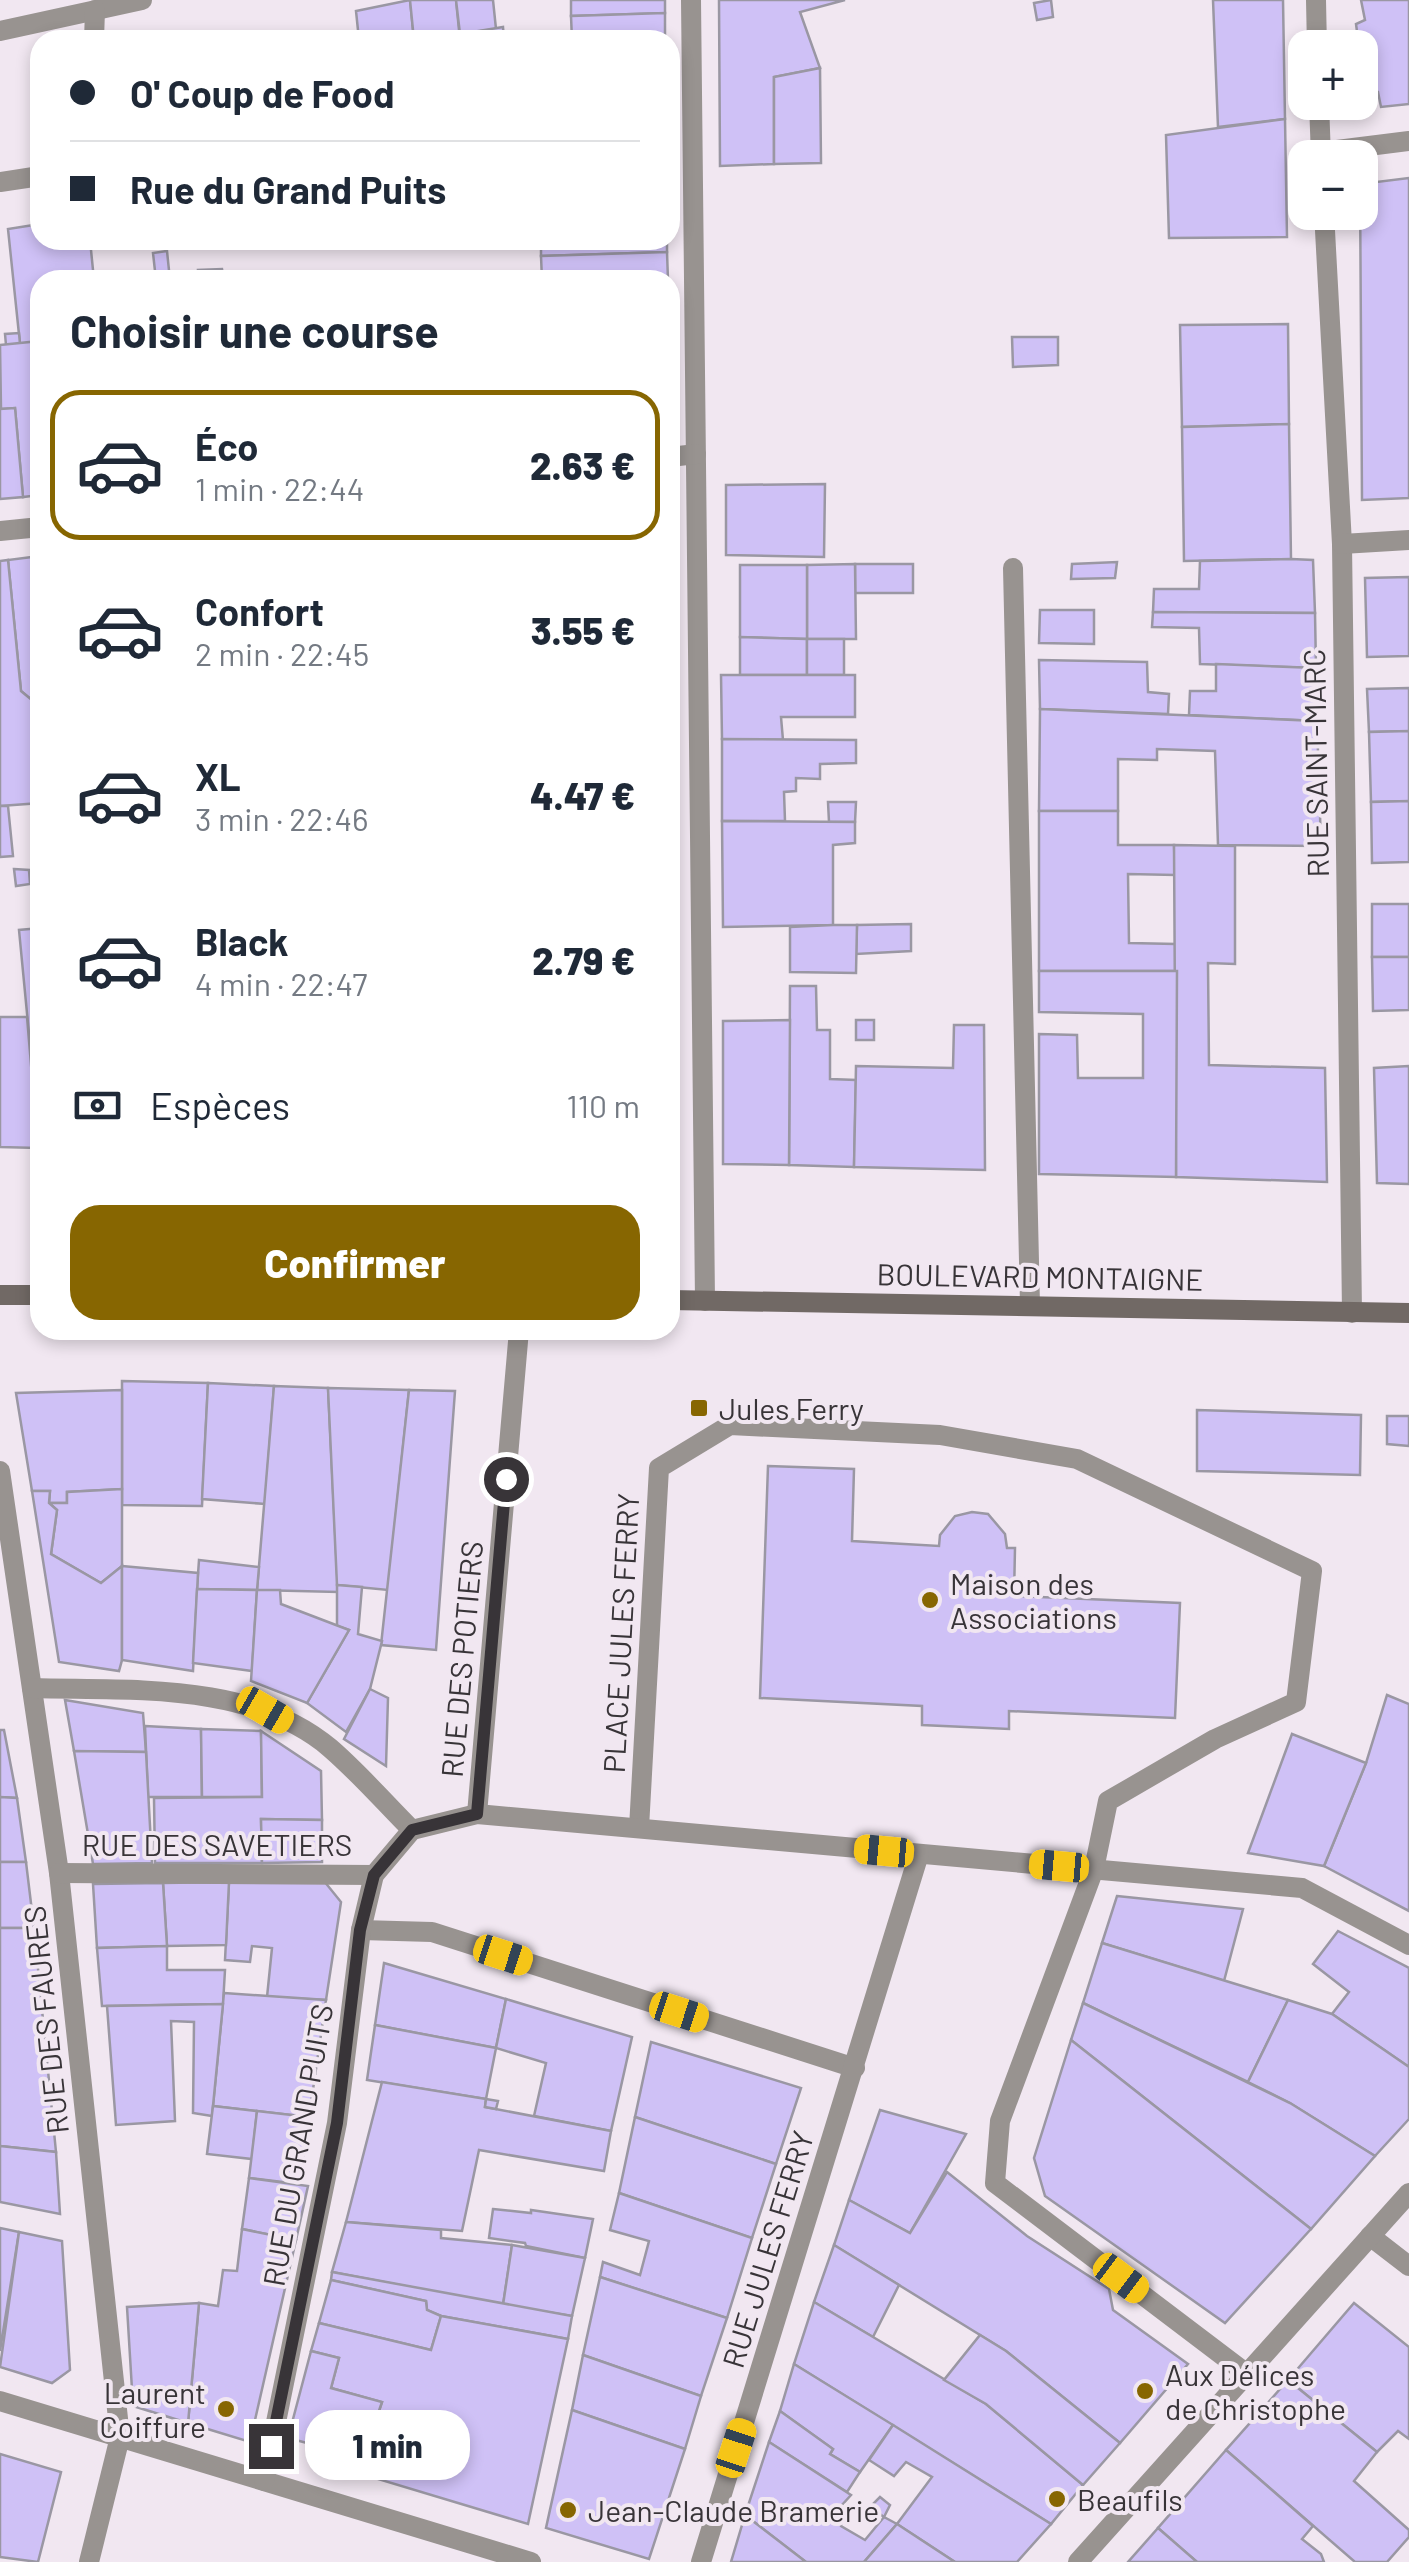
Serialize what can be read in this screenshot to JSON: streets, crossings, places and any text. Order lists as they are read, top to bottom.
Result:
{
  "streets": {
    "main road": ["BOULEVARD MONTAIGNE"],
    "street": [
      "RUE SAINT-MARC",
      "PLACE JULES FERRY",
      "RUE DES POTIERS",
      "RUE DES SAVETIERS",
      "RUE DES FAURES",
      "RUE DU GRAND PUITS",
      "RUE JULES FERRY"
    ]
  },
  "crossings": [
    ["RUE SAINT-MARC", "BOULEVARD MONTAIGNE"],
    ["RUE DES SAVETIERS", "RUE DES FAURES"],
    ["RUE DES SAVETIERS", "RUE DU GRAND PUITS"]
  ],
  "places": {
    "transit": ["Jules Ferry"],
    "other": [
      "Maison des Associations",
      "Aux Délices de Christophe",
      "Laurent Coiffure",
      "Beaufils",
      "Jean-Claude Bramerie"
    ]
  },
  "page": {
    "map_buttons": ["+", "−"],
    "banner": ["O' Coup de Food", "Rue du Grand Puits"],
    "heading": "Choisir une course",
    "list": [
      {
        "name": "Éco",
        "note": "1 min · 22:44",
        "value": "2.63 €"
      },
      {
        "name": "Confort",
        "note": "2 min · 22:45",
        "value": "3.55 €"
      },
      {
        "name": "XL",
        "note": "3 min · 22:46",
        "value": "4.47 €"
      },
      {
        "name": "Black",
        "note": "4 min · 22:47",
        "value": "2.79 €"
      }
    ],
    "pay": ["Espèces", "110 m"],
    "buttons": "Confirmer",
    "bubble": "1 min"
  }
}
